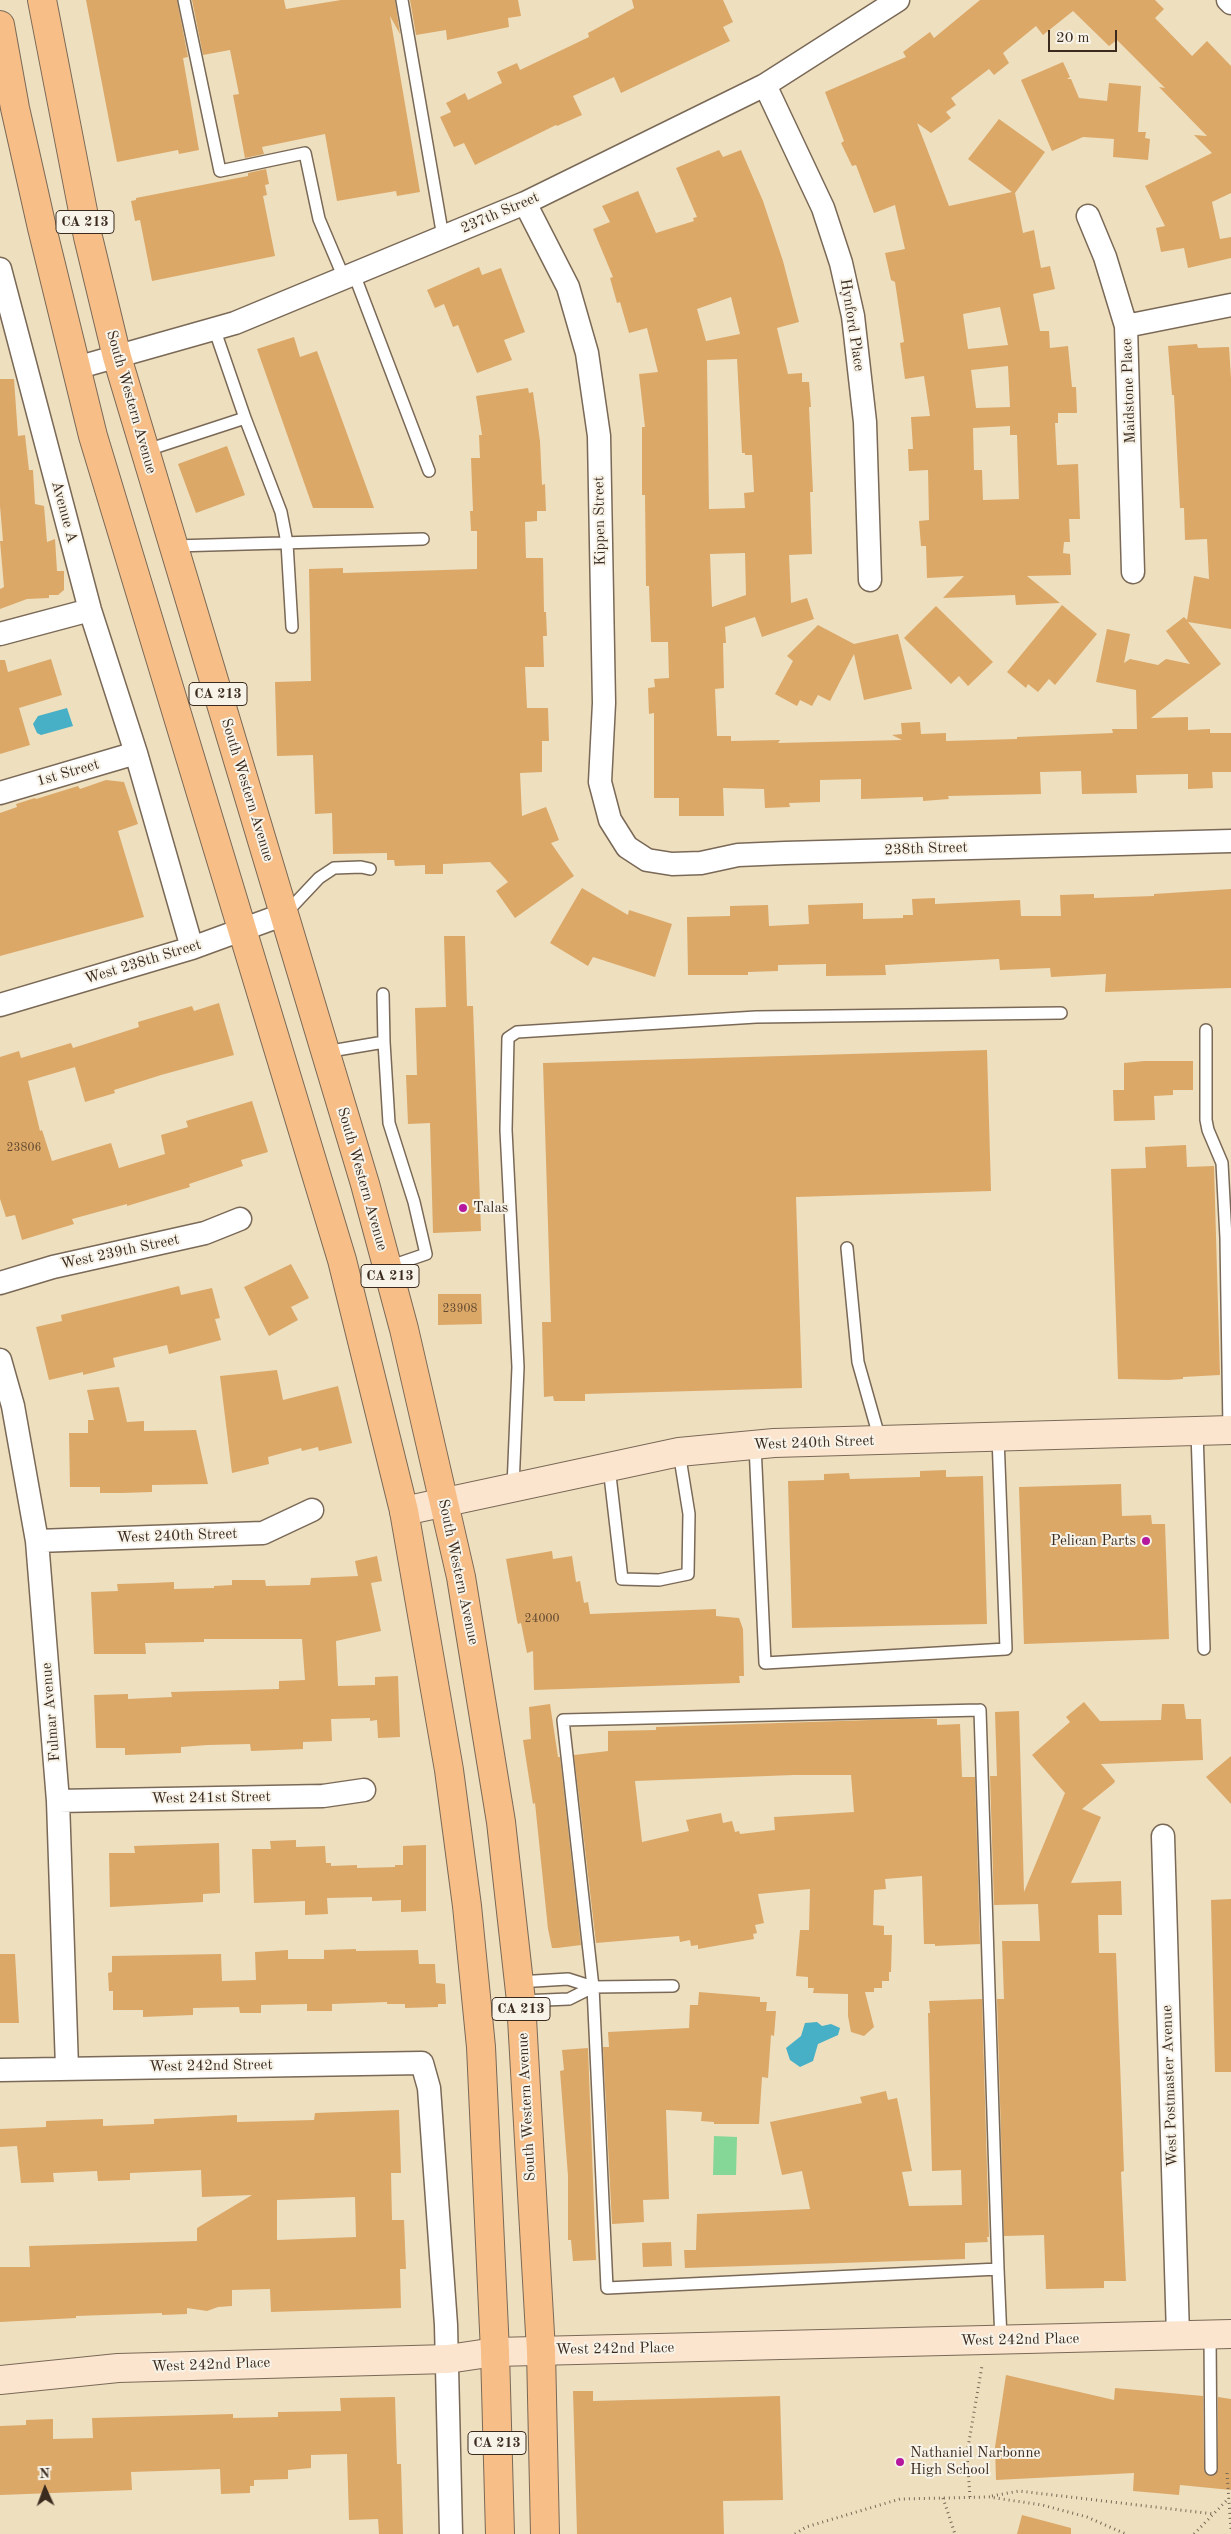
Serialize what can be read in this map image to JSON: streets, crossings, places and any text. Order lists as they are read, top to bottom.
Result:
{
  "streets": {
    "main road": ["CA 213", "South Western Avenue"],
    "street": [
      "237th Street",
      "Hynford Place",
      "Maidstone Place",
      "Avenue A",
      "Kippen Street",
      "1st Street",
      "238th Street",
      "West 238th Street",
      "West 239th Street",
      "West 240th Street",
      "Fulmar Avenue",
      "West 241st Street",
      "West 242nd Street",
      "West Postmaster Avenue",
      "West 242nd Place"
    ]
  },
  "crossings": [
    ["237th Street", "CA 213"],
    ["237th Street", "Hynford Place"],
    ["237th Street", "South Western Avenue"],
    ["237th Street", "Kippen Street"],
    ["CA 213", "West 238th Street"],
    ["CA 213", "West 240th Street"],
    ["CA 213", "West 242nd Place"],
    ["South Western Avenue", "West 238th Street"],
    ["South Western Avenue", "West 240th Street"],
    ["South Western Avenue", "West 242nd Place"],
    ["Avenue A", "1st Street"],
    ["Avenue A", "West 238th Street"],
    ["Kippen Street", "238th Street"],
    ["West 240th Street", "Fulmar Avenue"],
    ["Fulmar Avenue", "West 241st Street"],
    ["Fulmar Avenue", "West 242nd Street"],
    ["West 242nd Street", "West 242nd Place"],
    ["West Postmaster Avenue", "West 242nd Place"]
  ],
  "places": ["Talas", "Pelican Parts", "Nathaniel Narbonne High School"],
  "house_numbers": ["23806", "23908", "24000"],
  "scale_bar": "20 m",
  "north": "top"
}
